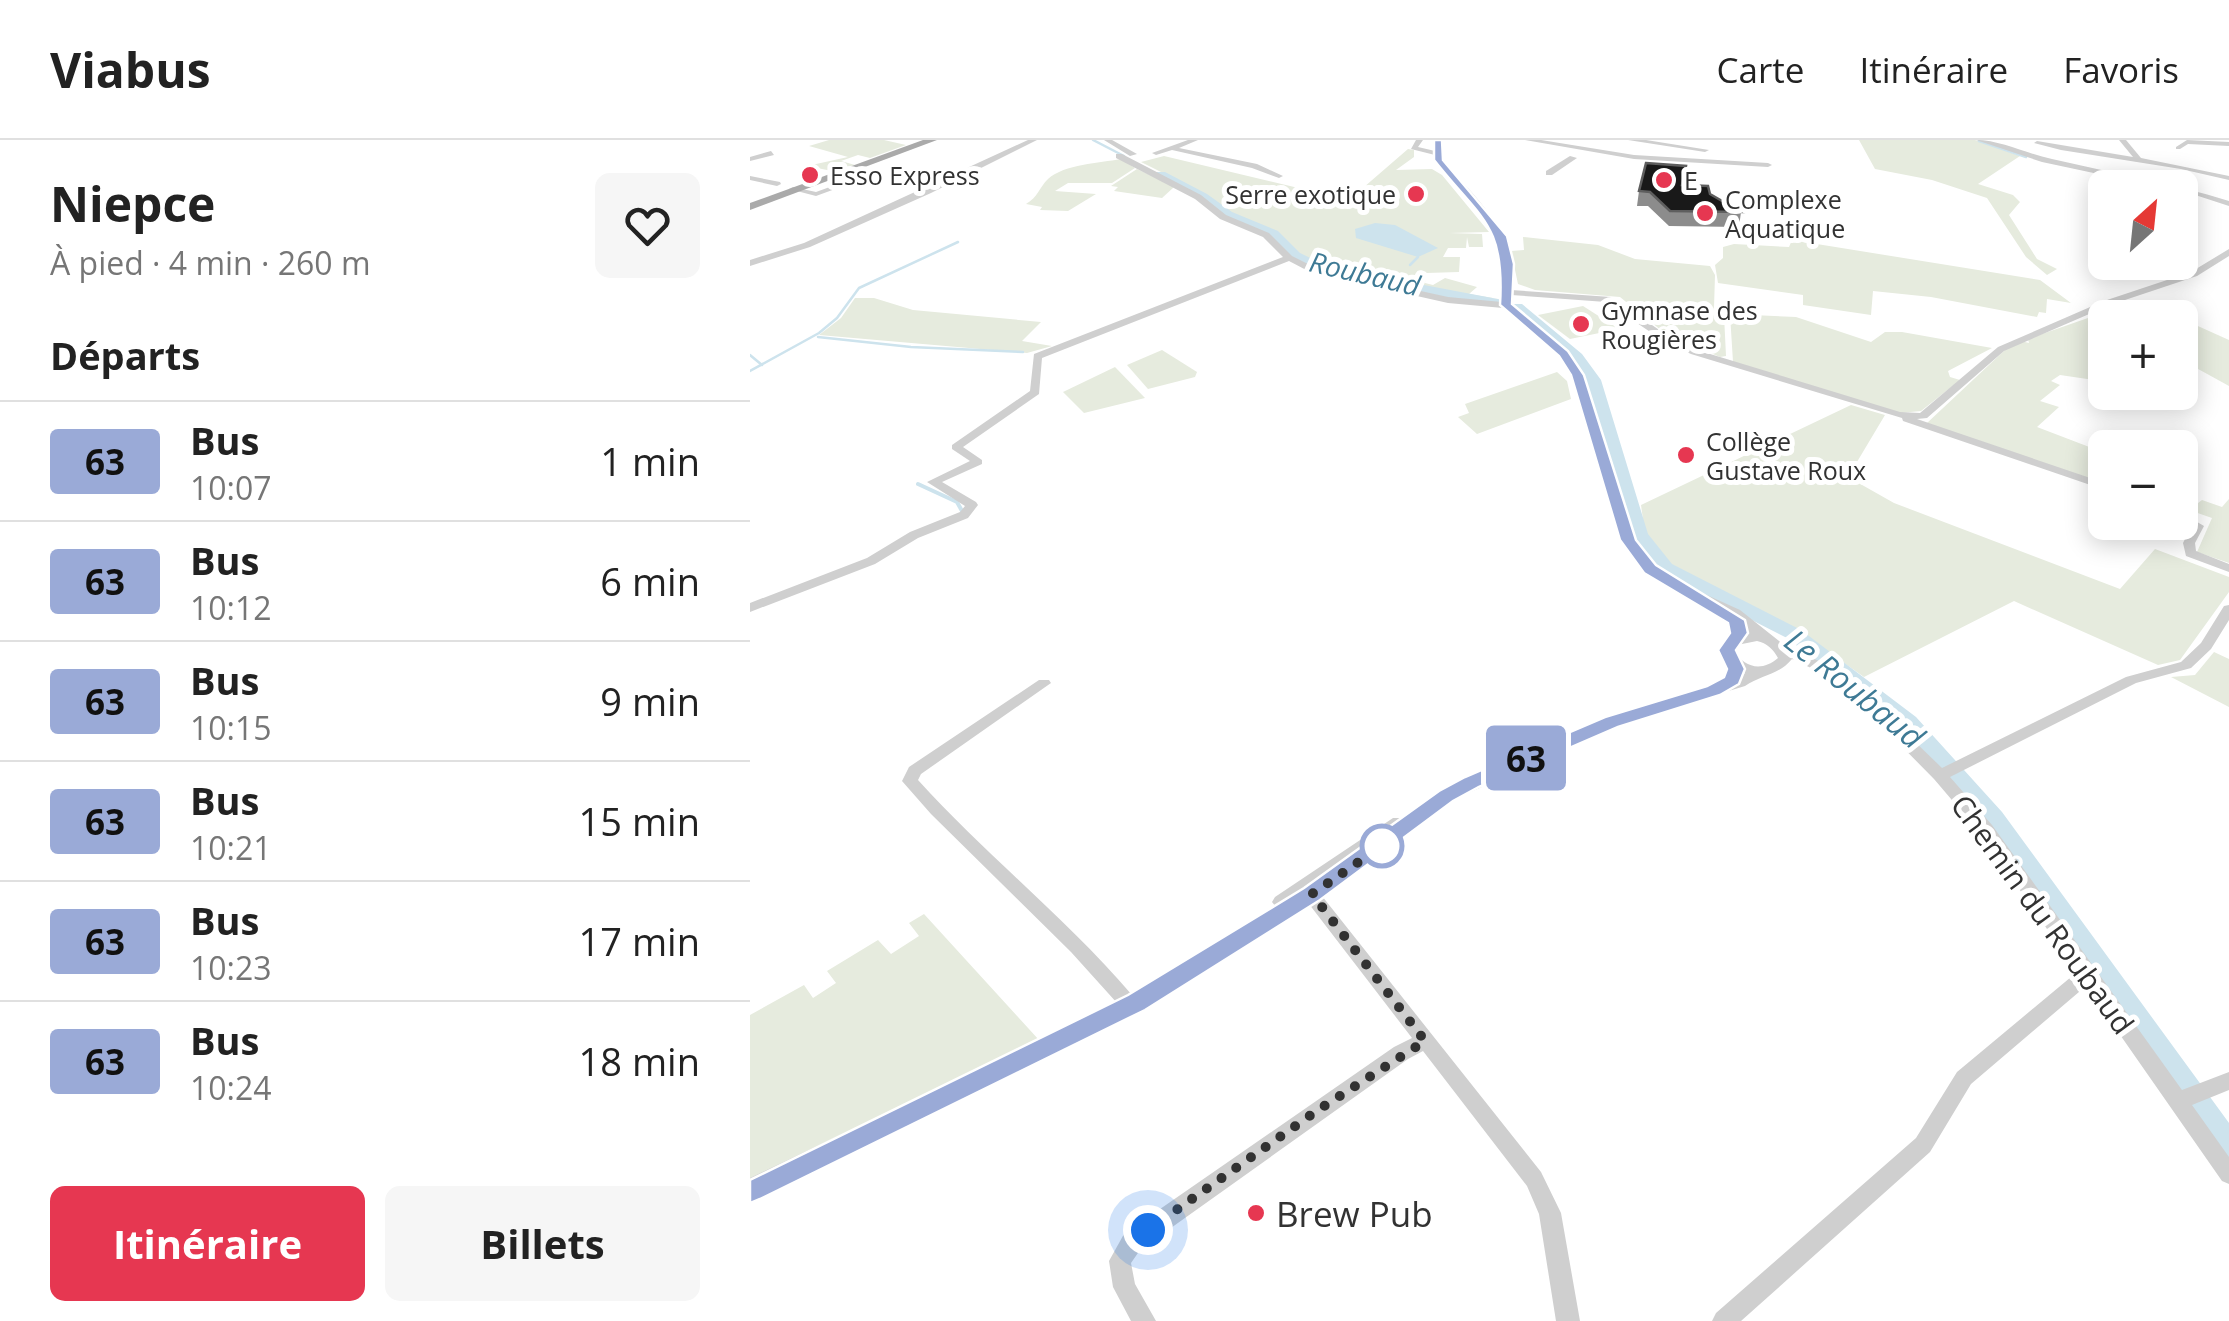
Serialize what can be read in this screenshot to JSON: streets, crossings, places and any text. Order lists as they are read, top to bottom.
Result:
{
  "streets": {
    "street": ["Chemin du Roubaud"]
  },
  "water": ["Roubaud", "Le Roubaud"],
  "places": [
    "Esso Express",
    "E",
    "Serre exotique",
    "Complexe Aquatique",
    "Gymnase des Rougières",
    "Collège Gustave Roux",
    "Brew Pub"
  ],
  "lines": ["bus line 63"],
  "north": "top right",
  "page": {
    "header": "Viabus",
    "nav": ["Carte", "Itinéraire", "Favoris"],
    "heading": [
      ["Niepce", "À pied · 4 min · 260 m"],
      "Départs"
    ],
    "on_map": "63",
    "map_buttons": ["+", "−"],
    "list": [
      {
        "mark": "63",
        "name": "Bus",
        "note": "10:07",
        "value": "1 min"
      },
      {
        "mark": "63",
        "name": "Bus",
        "note": "10:12",
        "value": "6 min"
      },
      {
        "mark": "63",
        "name": "Bus",
        "note": "10:15",
        "value": "9 min"
      },
      {
        "mark": "63",
        "name": "Bus",
        "note": "10:21",
        "value": "15 min"
      },
      {
        "mark": "63",
        "name": "Bus",
        "note": "10:23",
        "value": "17 min"
      },
      {
        "mark": "63",
        "name": "Bus",
        "note": "10:24",
        "value": "18 min"
      }
    ],
    "buttons": ["Itinéraire", "Billets"]
  }
}
